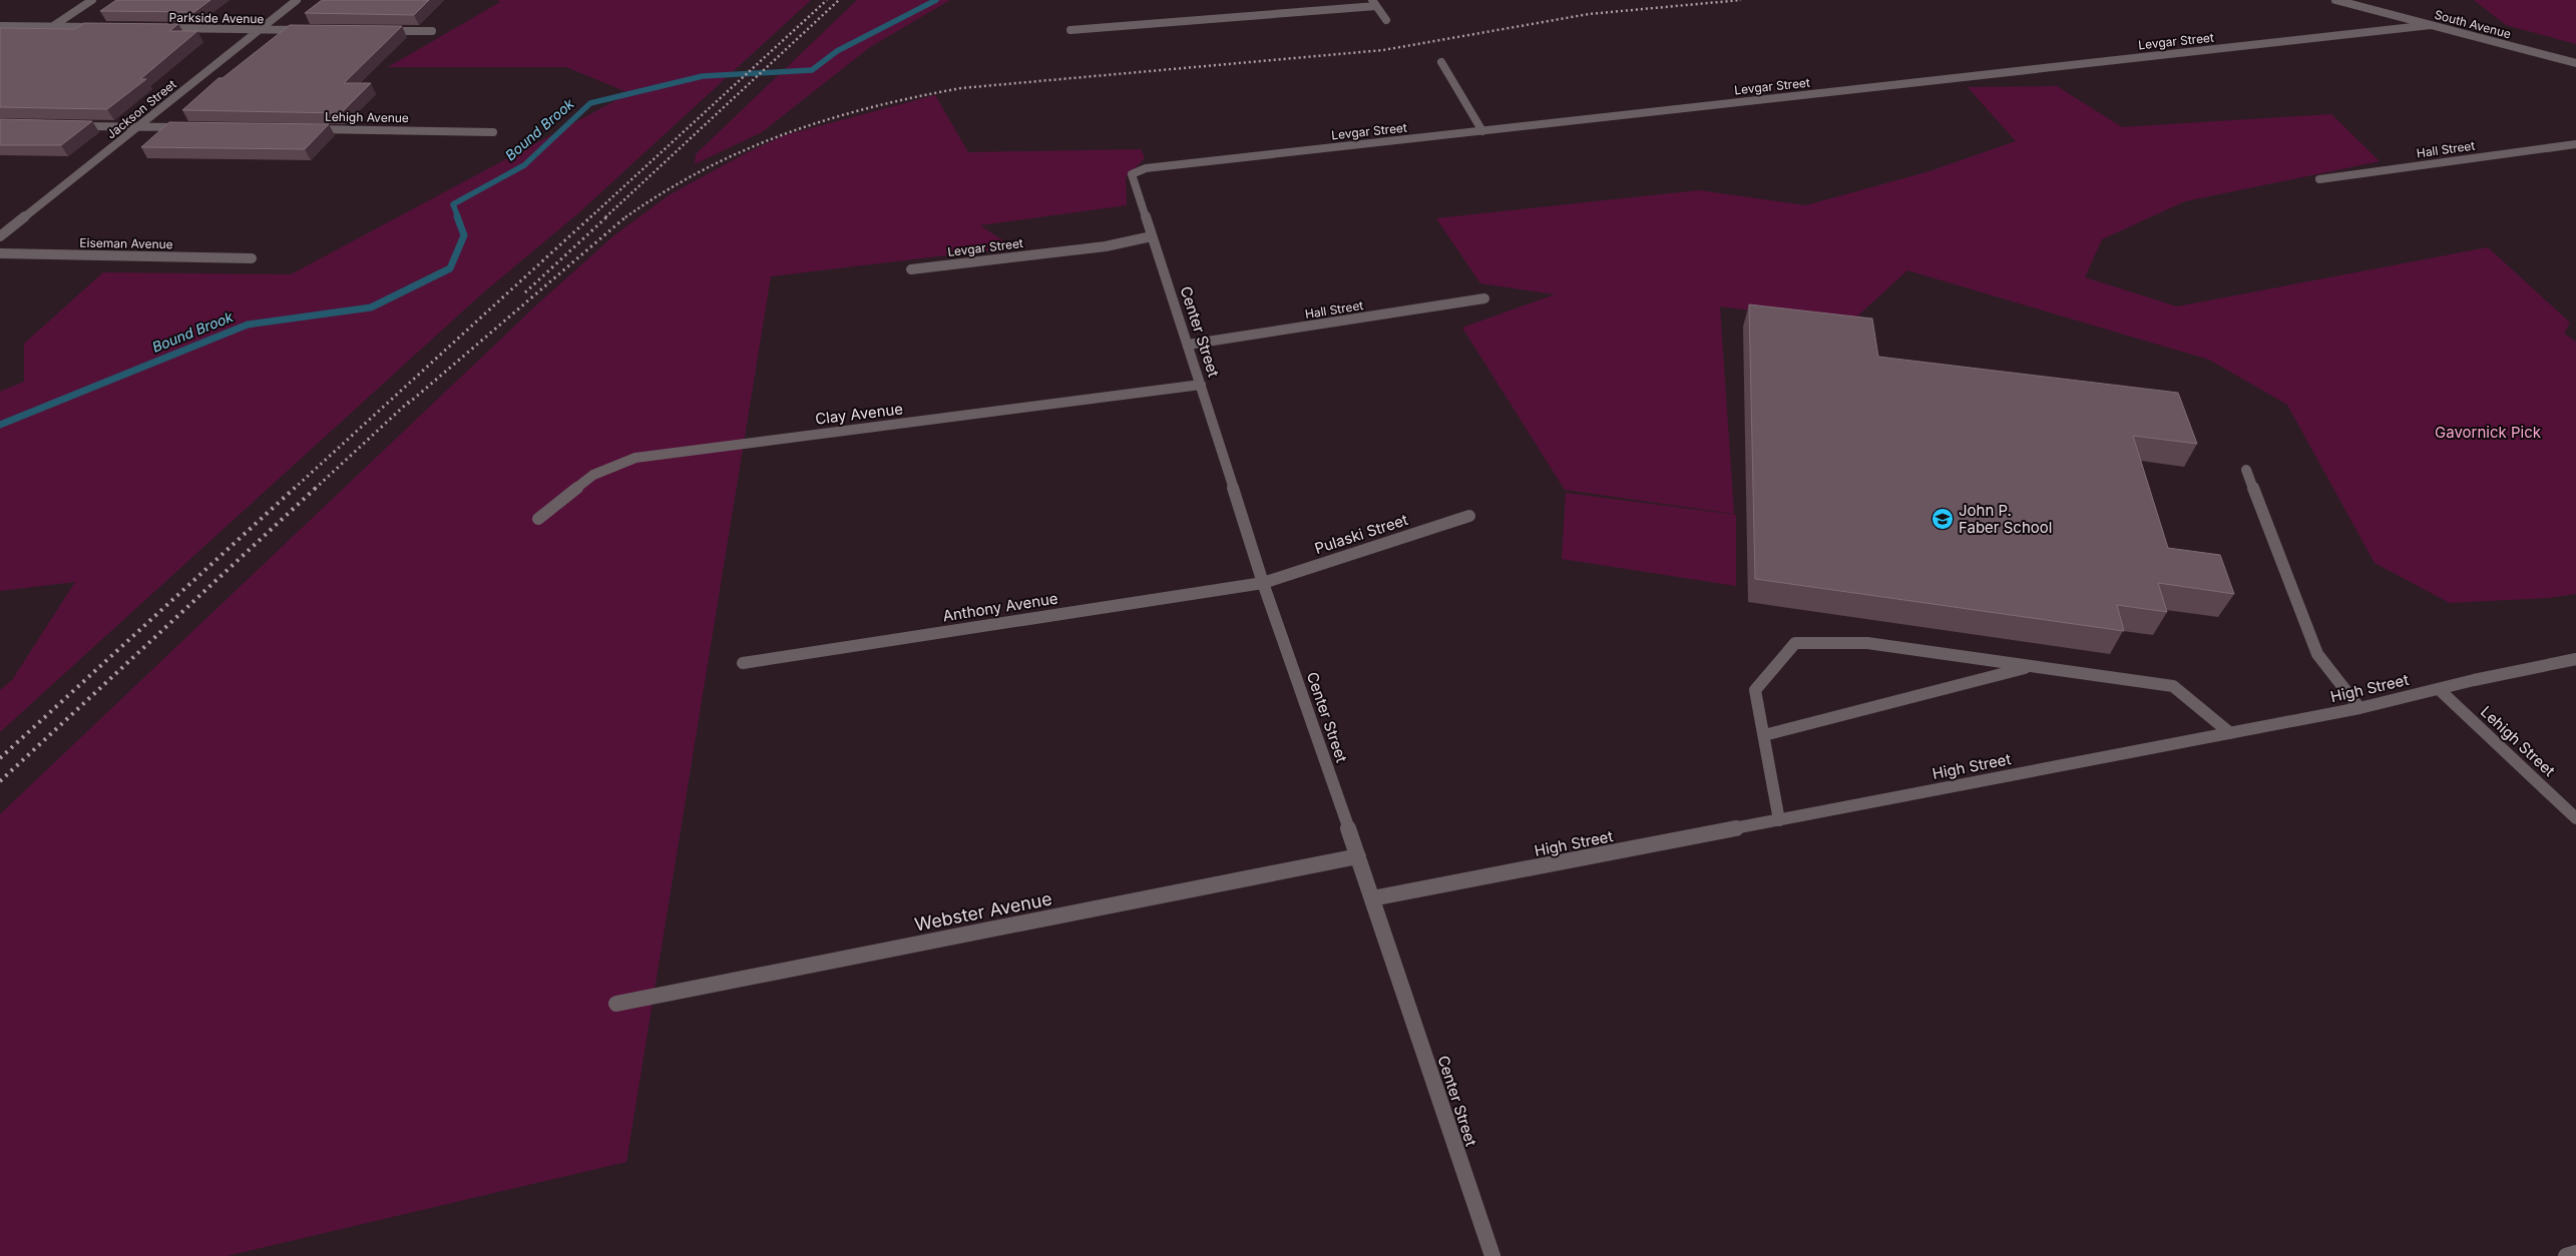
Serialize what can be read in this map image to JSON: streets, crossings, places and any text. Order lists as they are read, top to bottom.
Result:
{
  "streets": {
    "street": [
      "Parkside Avenue",
      "South Avenue",
      "Levgar Street",
      "Jackson Street",
      "Lehigh Avenue",
      "Hall Street",
      "Eiseman Avenue",
      "Center Street",
      "Clay Avenue",
      "Pulaski Street",
      "Anthony Avenue",
      "High Street",
      "Lehigh Street",
      "Webster Avenue"
    ]
  },
  "crossings": [
    ["Parkside Avenue", "Jackson Street"],
    ["South Avenue", "Levgar Street"],
    ["Levgar Street", "Center Street"],
    ["Hall Street", "Center Street"],
    ["Center Street", "Clay Avenue"],
    ["Center Street", "Pulaski Street"],
    ["Center Street", "Anthony Avenue"],
    ["Center Street", "High Street"],
    ["Center Street", "Webster Avenue"],
    ["Pulaski Street", "Anthony Avenue"],
    ["High Street", "Lehigh Street"]
  ],
  "water": ["Bound Brook"],
  "parks": ["Gavornick Pick"],
  "places": {
    "school or university": ["John P. Faber School"]
  }
}
